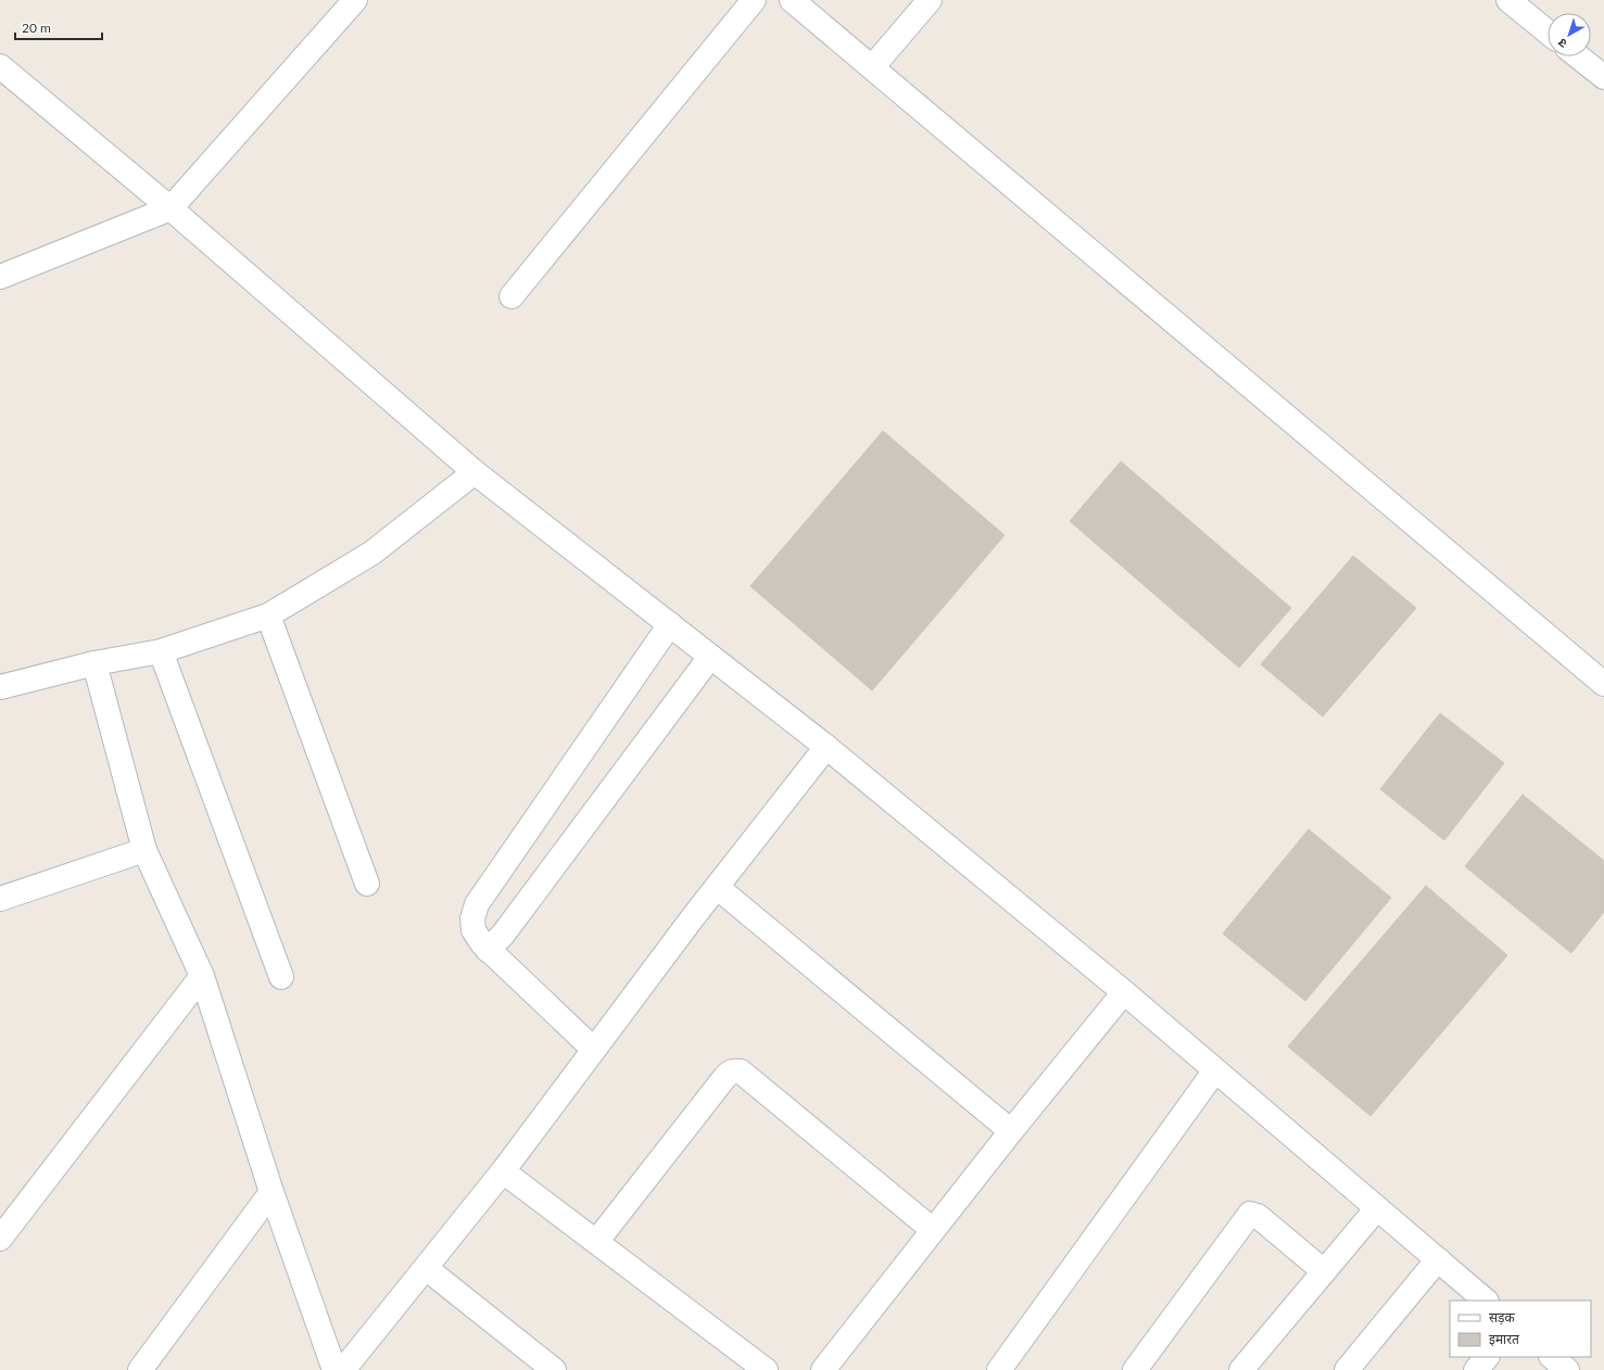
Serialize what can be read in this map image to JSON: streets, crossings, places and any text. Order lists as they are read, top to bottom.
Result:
{
  "legend": ["सड़क", "इमारत"],
  "scale_bar": "20 m",
  "north": "bottom left"
}
